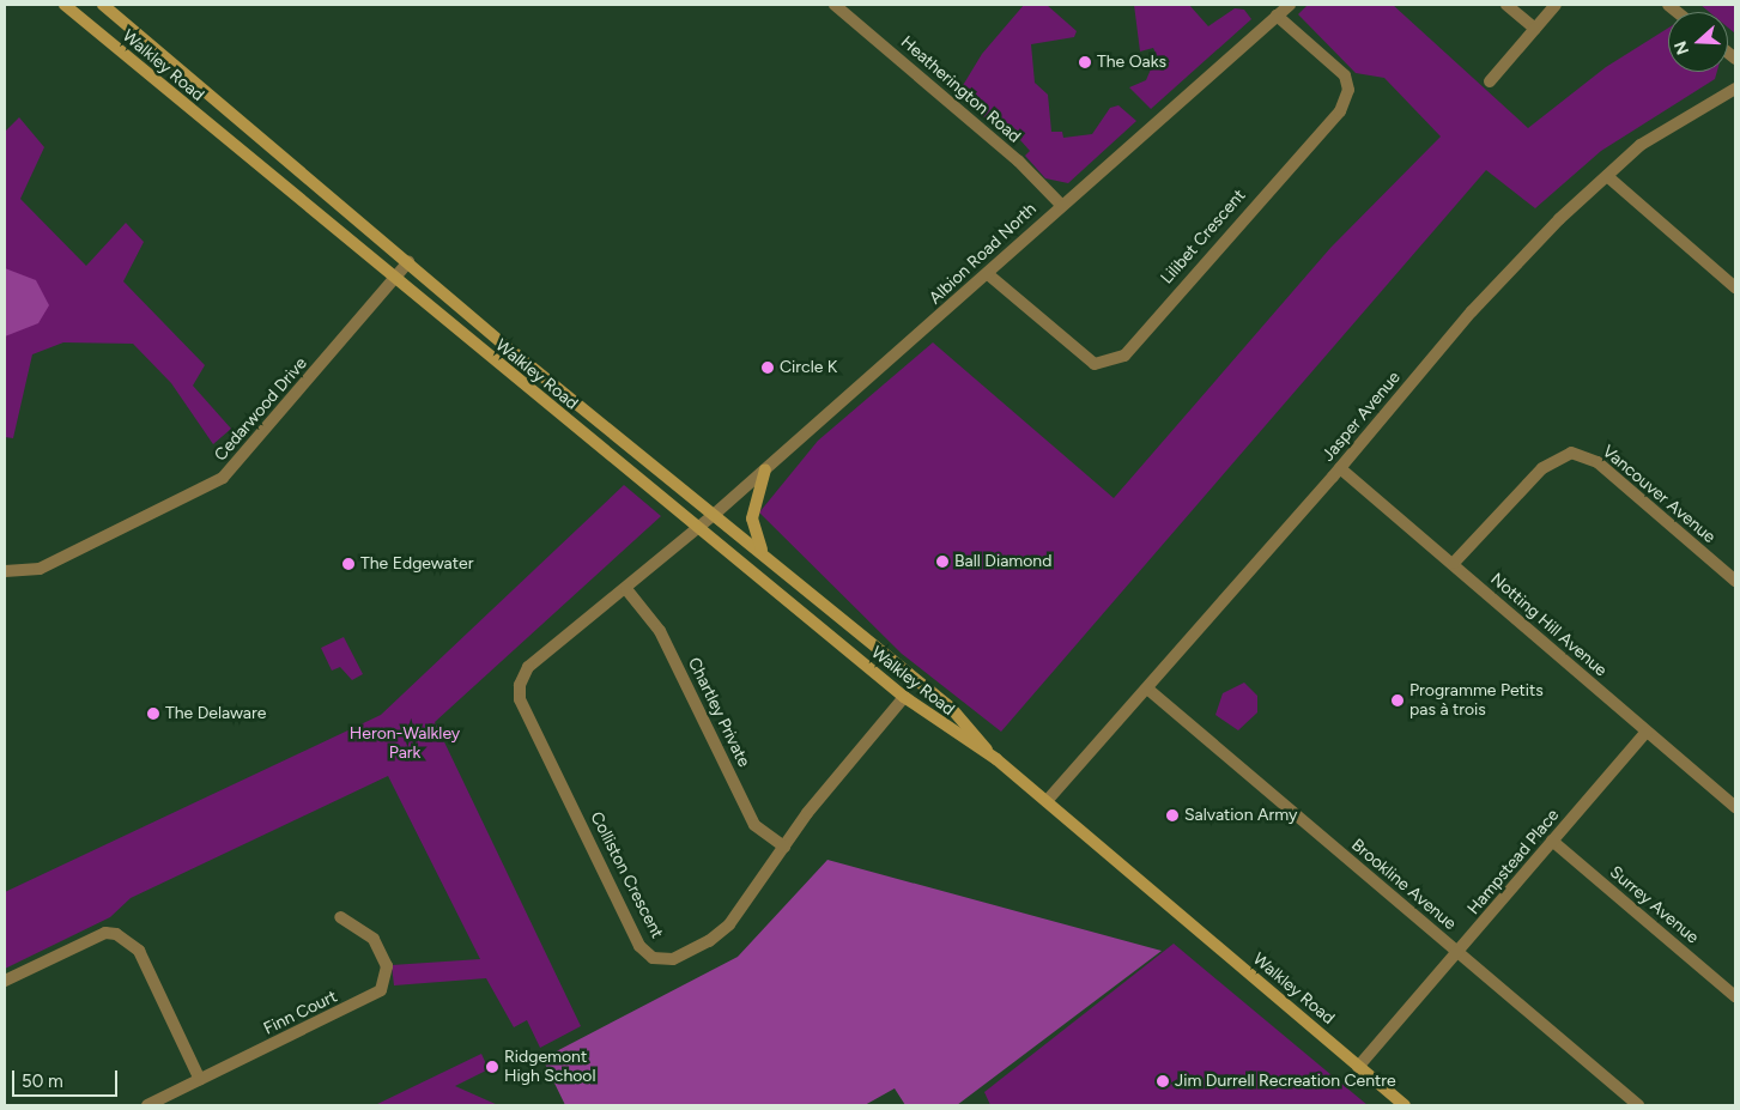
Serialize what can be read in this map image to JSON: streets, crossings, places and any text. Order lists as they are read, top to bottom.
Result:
{
  "streets": {
    "main road": ["Walkley Road"],
    "street": [
      "Heatherington Road",
      "Lilibet Crescent",
      "Albion Road North",
      "Cedarwood Drive",
      "Jasper Avenue",
      "Vancouver Avenue",
      "Notting Hill Avenue",
      "Chartley Private",
      "Hampstead Place",
      "Colliston Crescent",
      "Brookline Avenue",
      "Surrey Avenue",
      "Finn Court"
    ]
  },
  "crossings": [
    ["Walkley Road", "Albion Road North"],
    ["Walkley Road", "Cedarwood Drive"],
    ["Walkley Road", "Jasper Avenue"],
    ["Walkley Road", "Hampstead Place"],
    ["Walkley Road", "Colliston Crescent"],
    ["Heatherington Road", "Albion Road North"],
    ["Lilibet Crescent", "Albion Road North"],
    ["Albion Road North", "Colliston Crescent"],
    ["Jasper Avenue", "Notting Hill Avenue"],
    ["Jasper Avenue", "Brookline Avenue"],
    ["Vancouver Avenue", "Notting Hill Avenue"],
    ["Notting Hill Avenue", "Hampstead Place"],
    ["Chartley Private", "Colliston Crescent"],
    ["Hampstead Place", "Brookline Avenue"],
    ["Hampstead Place", "Surrey Avenue"]
  ],
  "parks": ["Heron-Walkley Park"],
  "places": [
    "The Oaks",
    "Circle K",
    "Ball Diamond",
    "The Edgewater",
    "Programme Petits pas à trois",
    "The Delaware",
    "Salvation Army",
    "Ridgemont High School",
    "Jim Durrell Recreation Centre"
  ],
  "scale_bar": "50 m",
  "north": "left"
}
